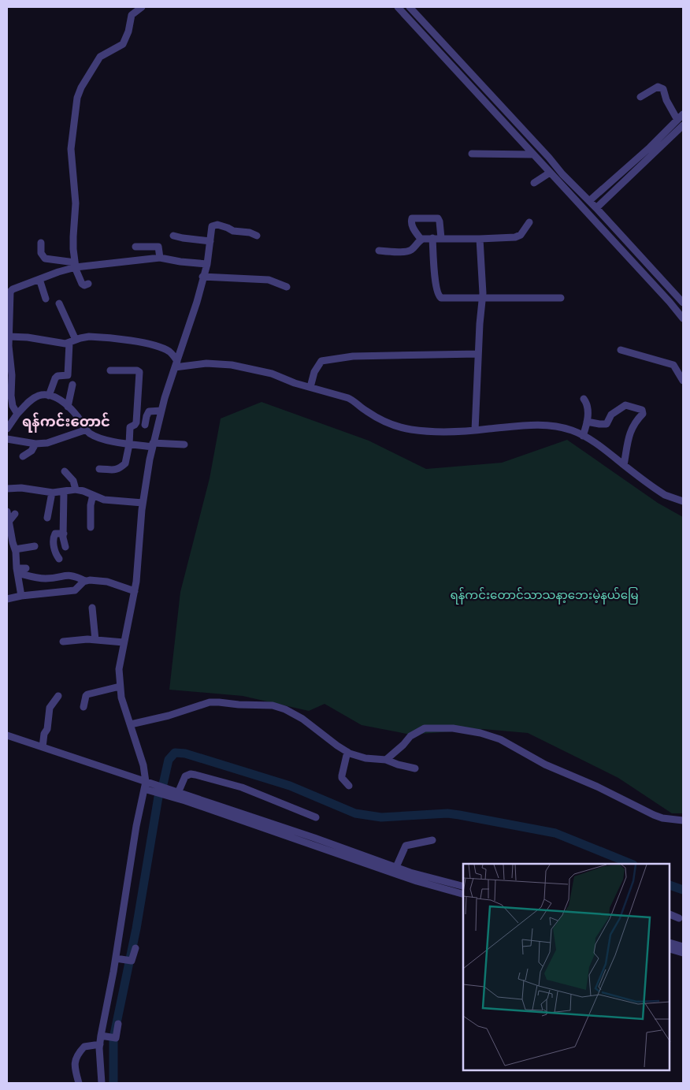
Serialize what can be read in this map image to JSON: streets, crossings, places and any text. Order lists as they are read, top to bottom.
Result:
{
  "districts": ["ရန်ကင်းတောင်"],
  "parks": ["ရန်ကင်းတောင်သာသနာ့ဘေးမဲ့နယ်မြေ"]
}
